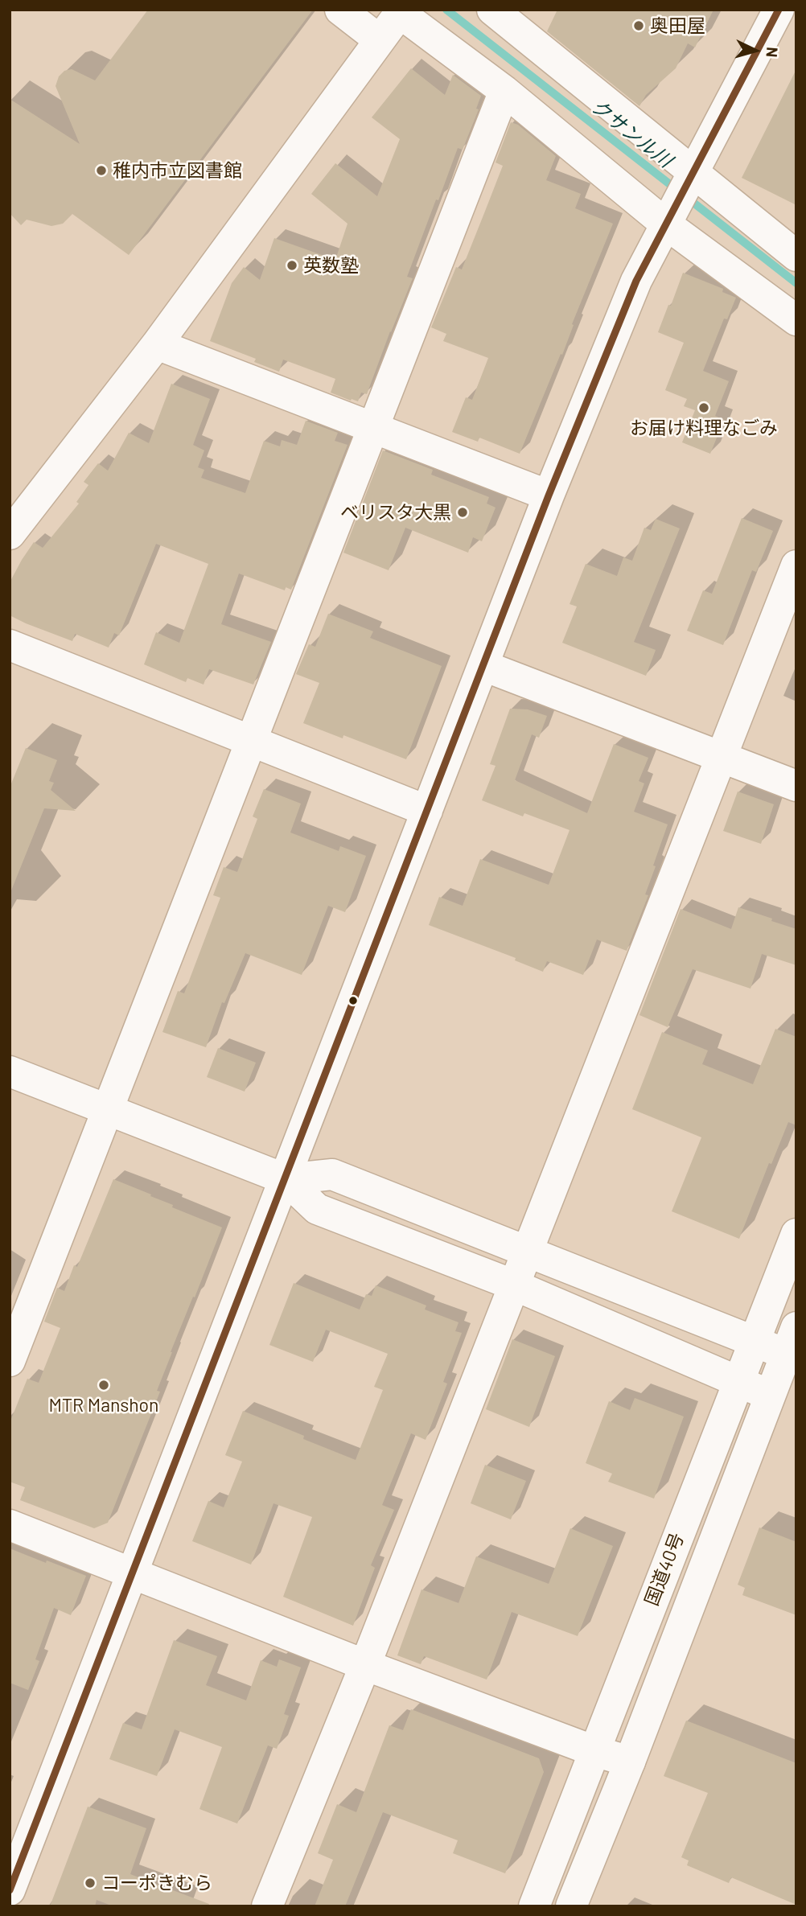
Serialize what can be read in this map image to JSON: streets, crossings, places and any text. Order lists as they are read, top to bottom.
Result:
{
  "streets": {
    "main road": ["国道40号"]
  },
  "water": ["クサンル川"],
  "places": [
    "奥田屋",
    "稚内市立図書館",
    "英数塾",
    "お届け料理なごみ",
    "ベリスタ大黒",
    "MTR Manshon",
    "コーポきむら"
  ],
  "north": "right"
}
